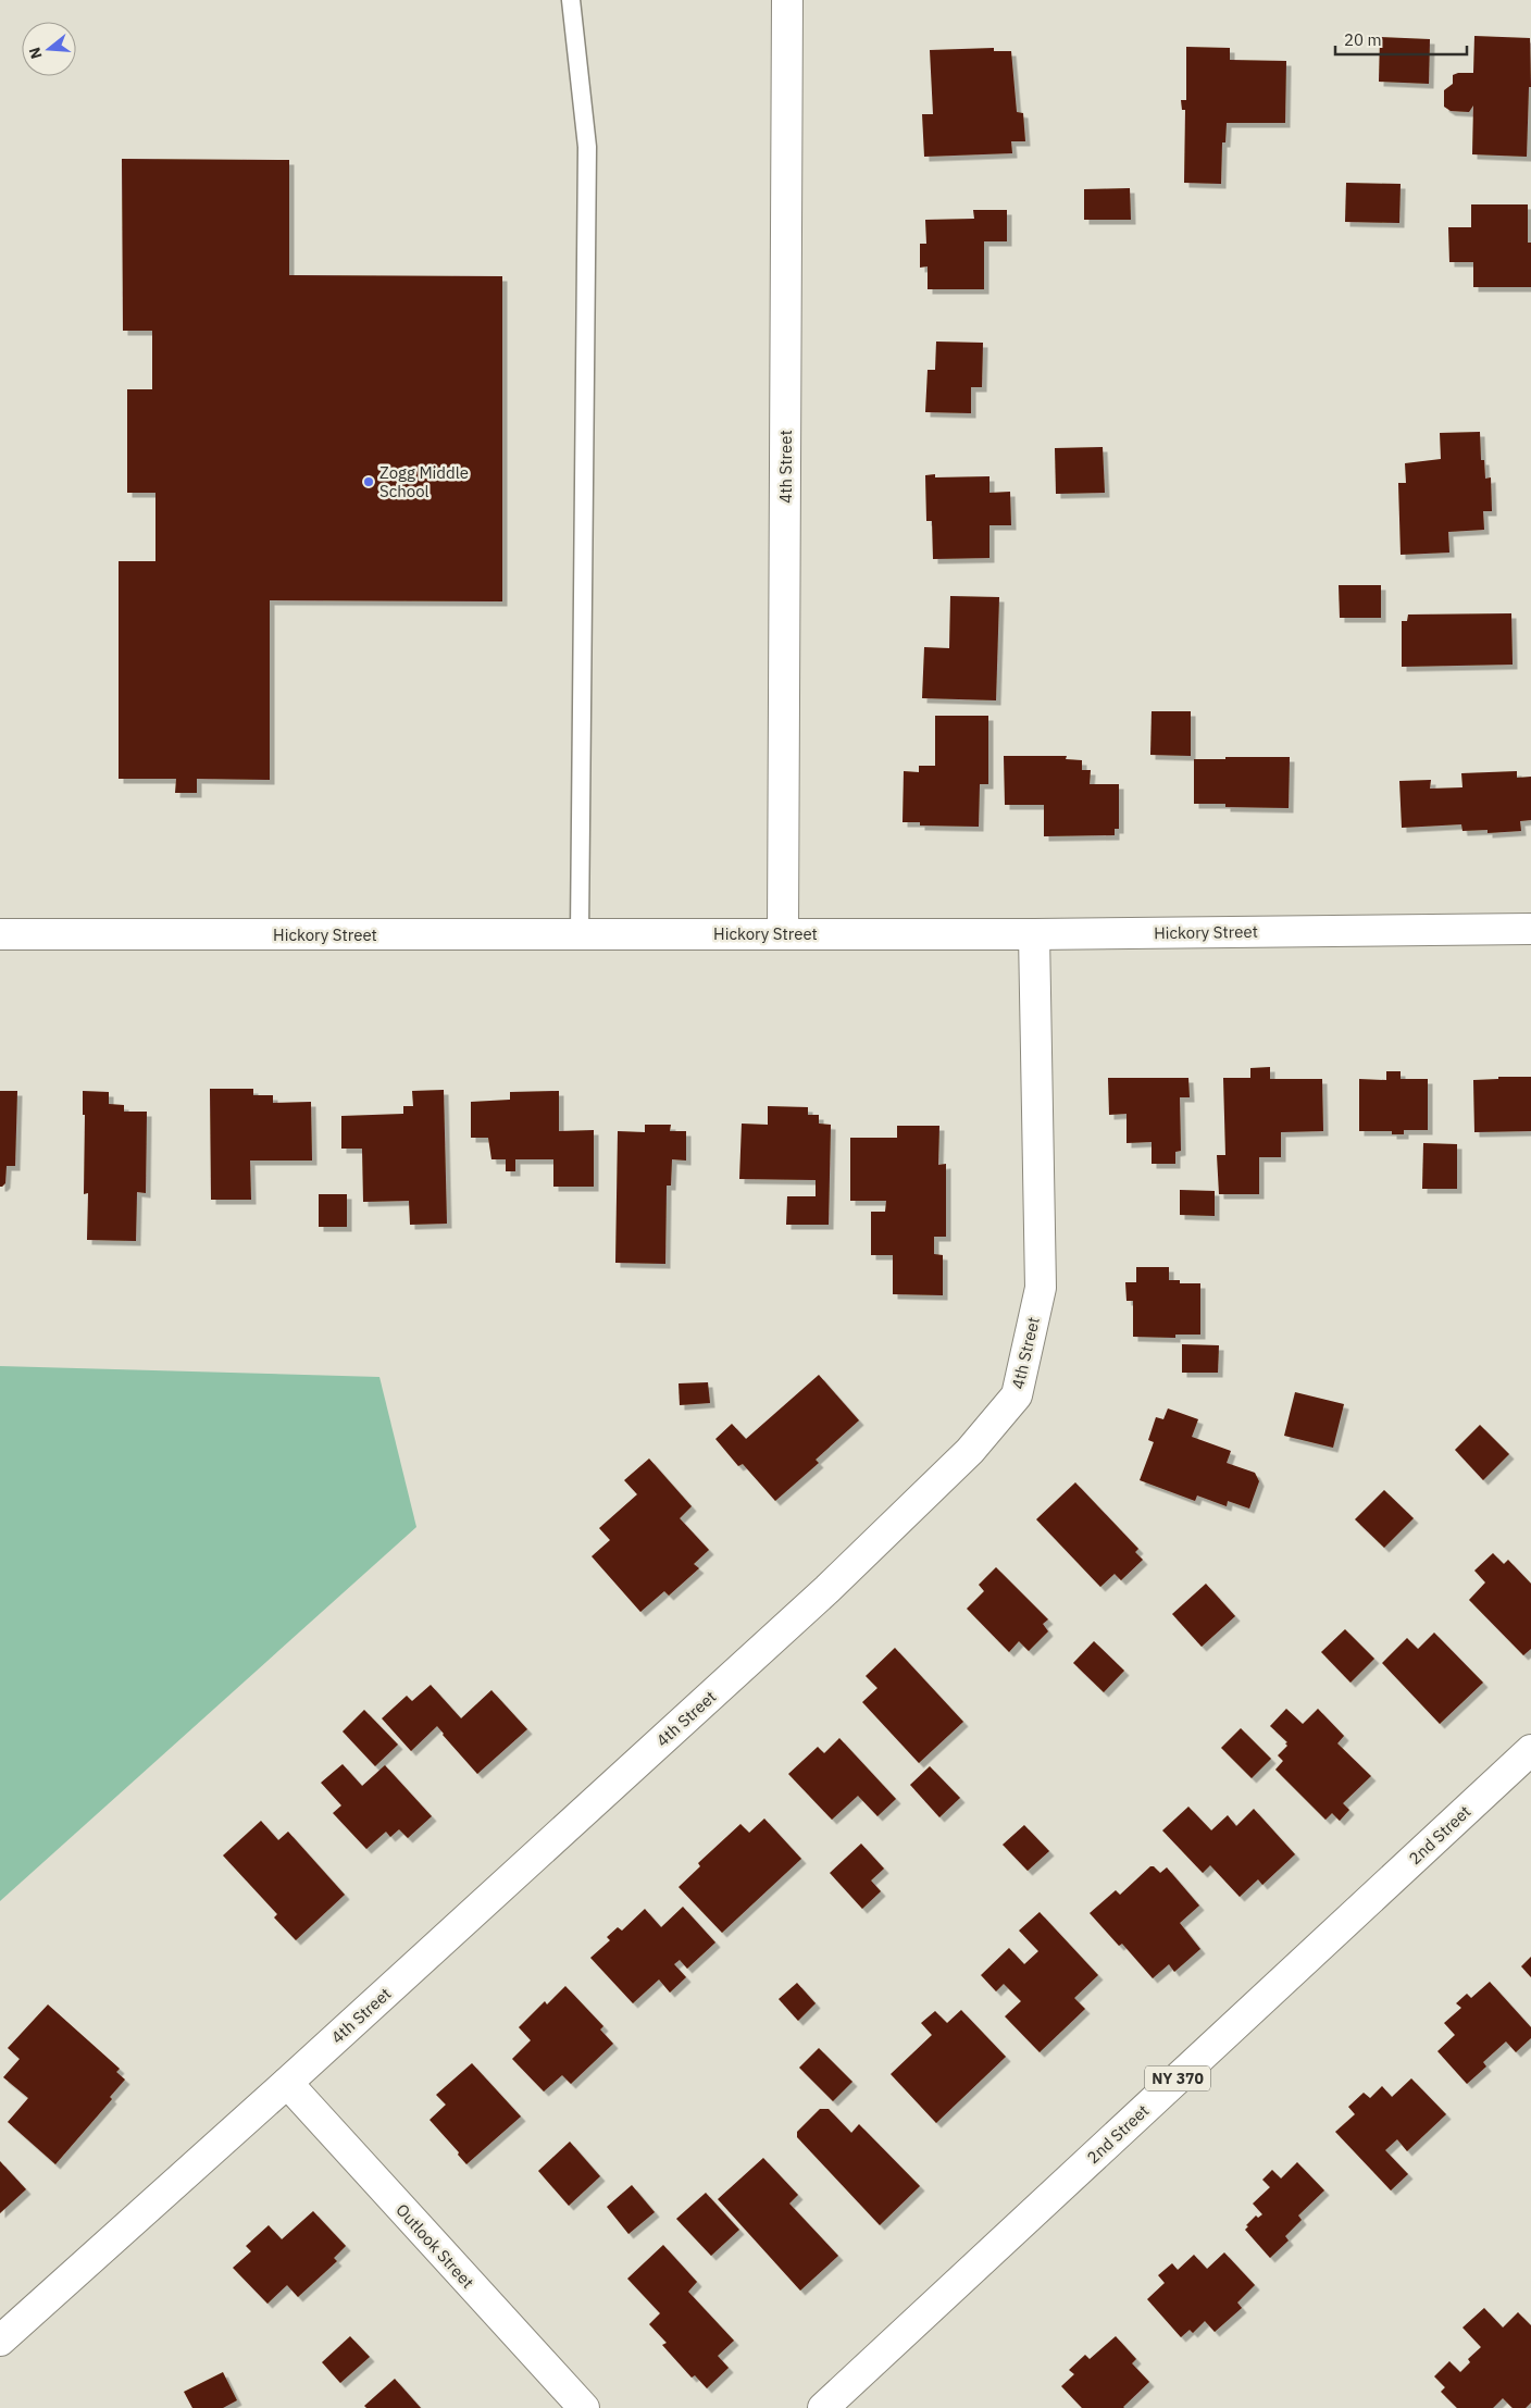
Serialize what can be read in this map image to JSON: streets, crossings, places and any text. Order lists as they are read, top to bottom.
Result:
{
  "streets": {
    "street": [
      "4th Street",
      "Hickory Street",
      "2nd Street",
      "NY 370",
      "Outlook Street"
    ]
  },
  "crossings": [
    ["4th Street", "Hickory Street"],
    ["4th Street", "Outlook Street"]
  ],
  "places": ["Zogg Middle School"],
  "scale_bar": "20 m",
  "north": "left"
}
